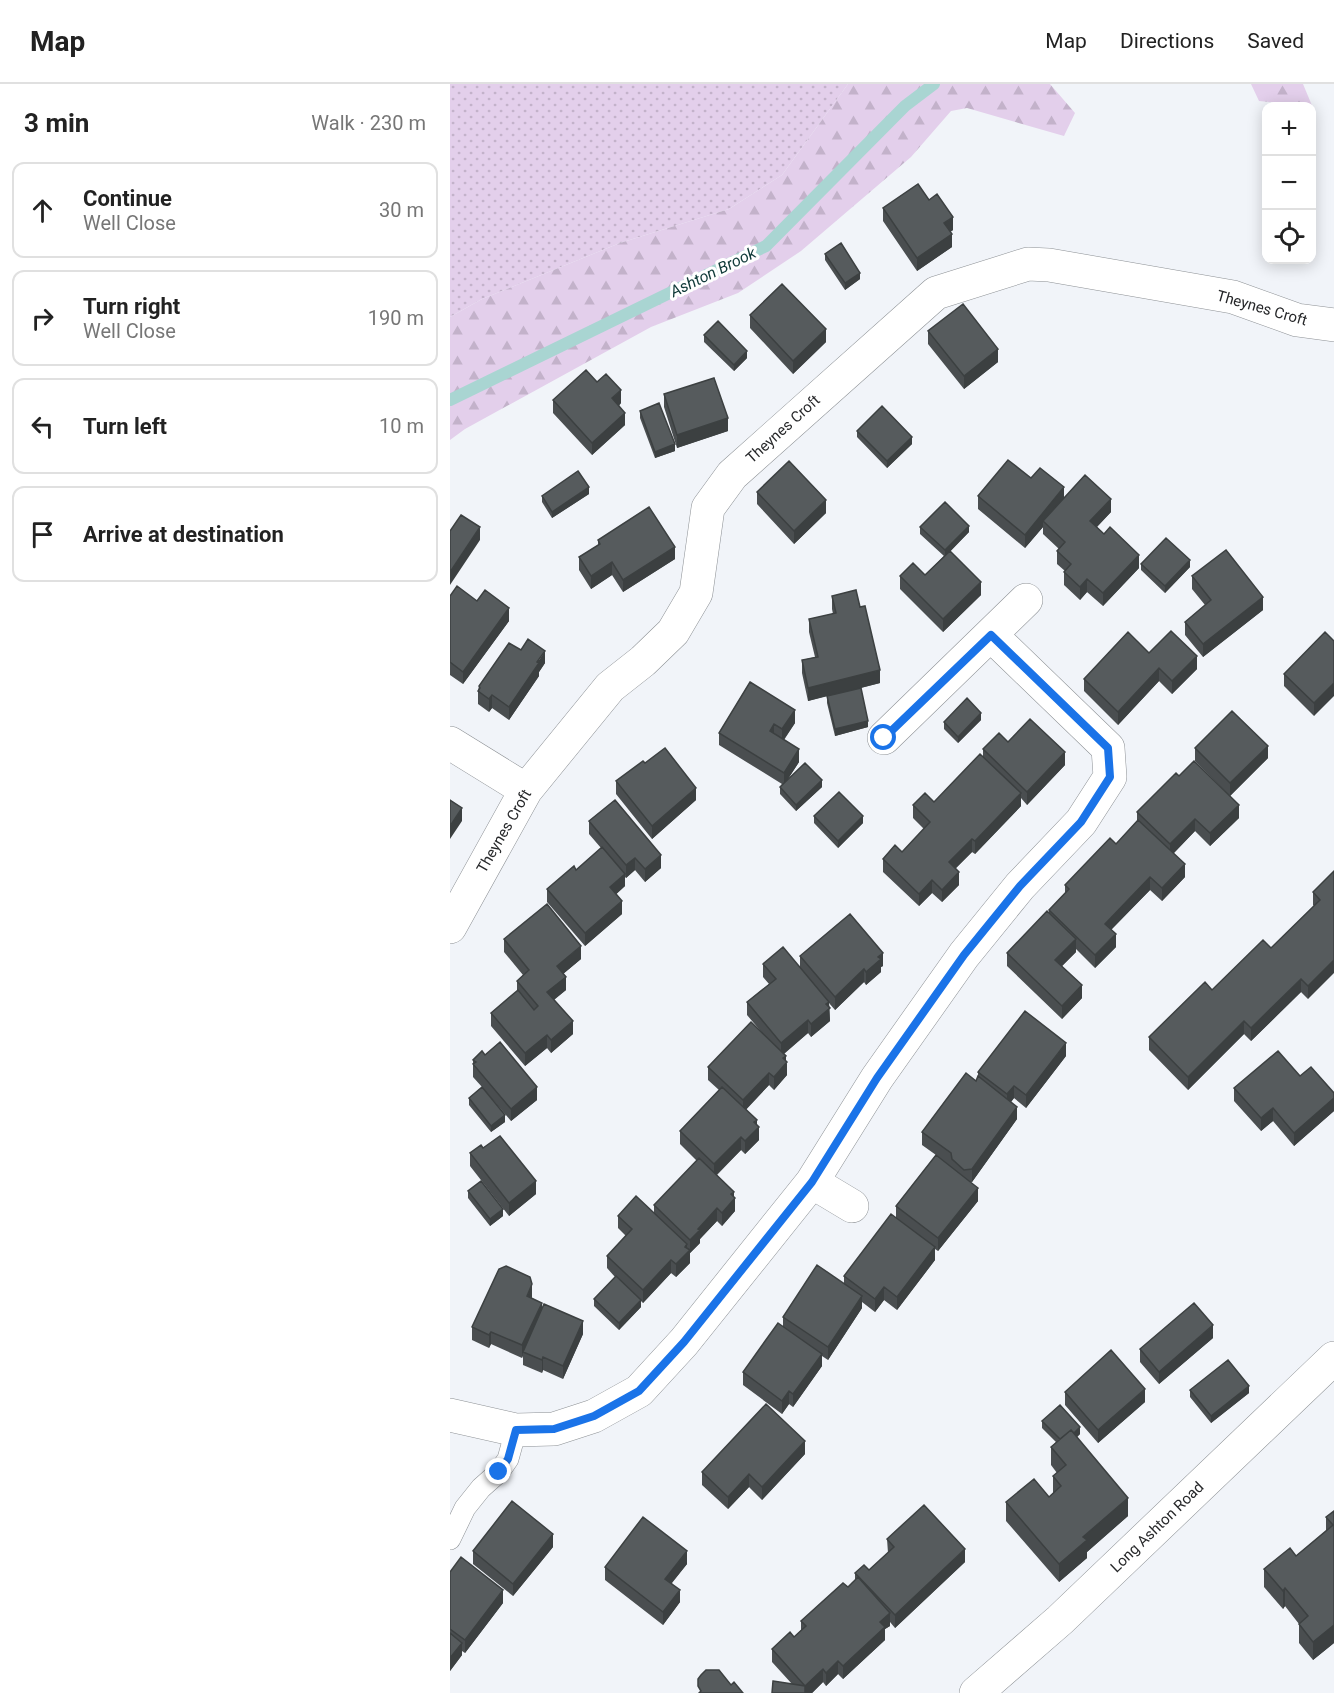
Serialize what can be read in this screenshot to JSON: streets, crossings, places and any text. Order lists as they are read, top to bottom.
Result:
{
  "streets": {
    "street": ["Theynes Croft", "Long Ashton Road"]
  },
  "water": ["Ashton Brook"],
  "page": {
    "header": "Map",
    "nav": ["Map", "Directions", "Saved"],
    "heading": ["3 min", "Walk · 230 m"],
    "map_buttons": ["+", "−"],
    "list": [
      ["Continue", "Well Close", "30 m"],
      ["Turn right", "Well Close", "190 m"],
      ["Turn left", "10 m"],
      "Arrive at destination"
    ]
  }
}
